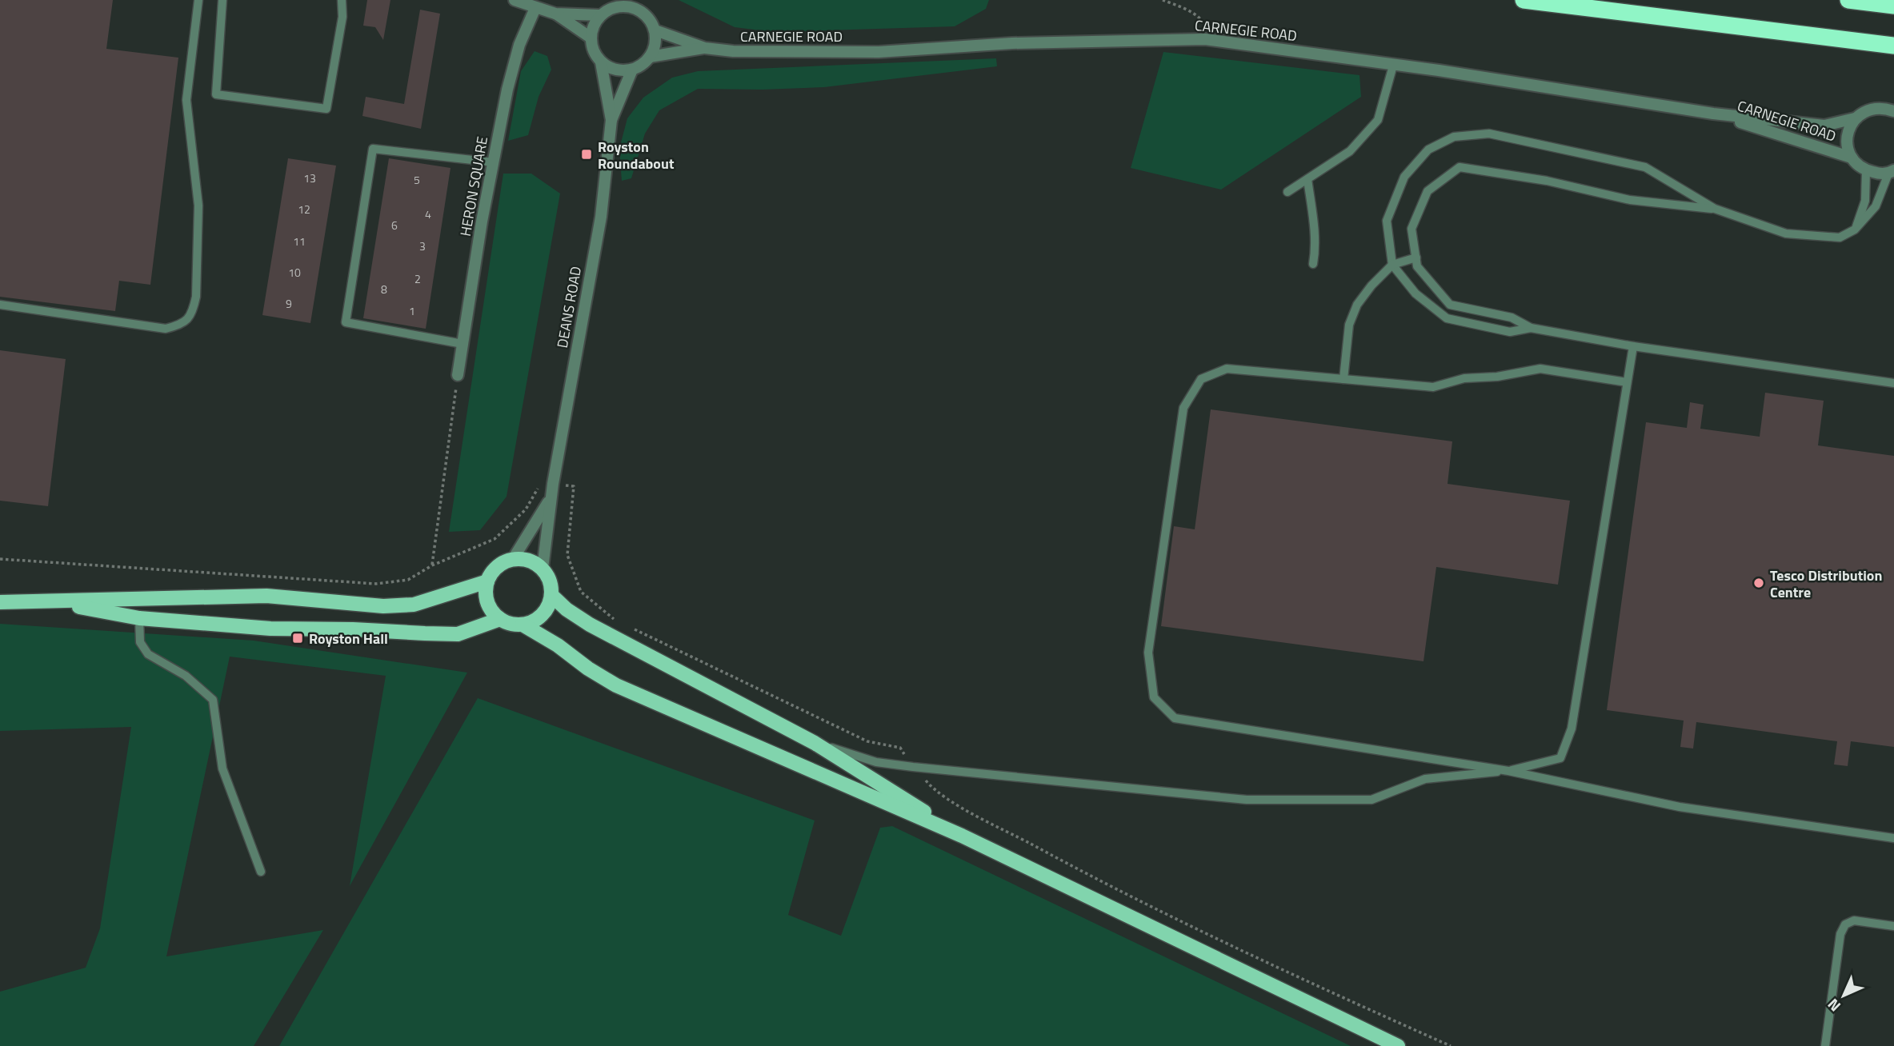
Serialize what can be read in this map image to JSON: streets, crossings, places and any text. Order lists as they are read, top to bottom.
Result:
{
  "streets": {
    "street": ["CARNEGIE ROAD", "HERON SQUARE", "DEANS ROAD"]
  },
  "crossings": [
    ["CARNEGIE ROAD", "DEANS ROAD"]
  ],
  "places": {
    "transit": ["Royston Roundabout", "Royston Hall"],
    "other": ["Tesco Distribution Centre"]
  },
  "house_numbers": [
    "13",
    "5",
    "12",
    "4",
    "6",
    "11",
    "3",
    "10",
    "2",
    "8",
    "9",
    "1"
  ],
  "north": "bottom left"
}
